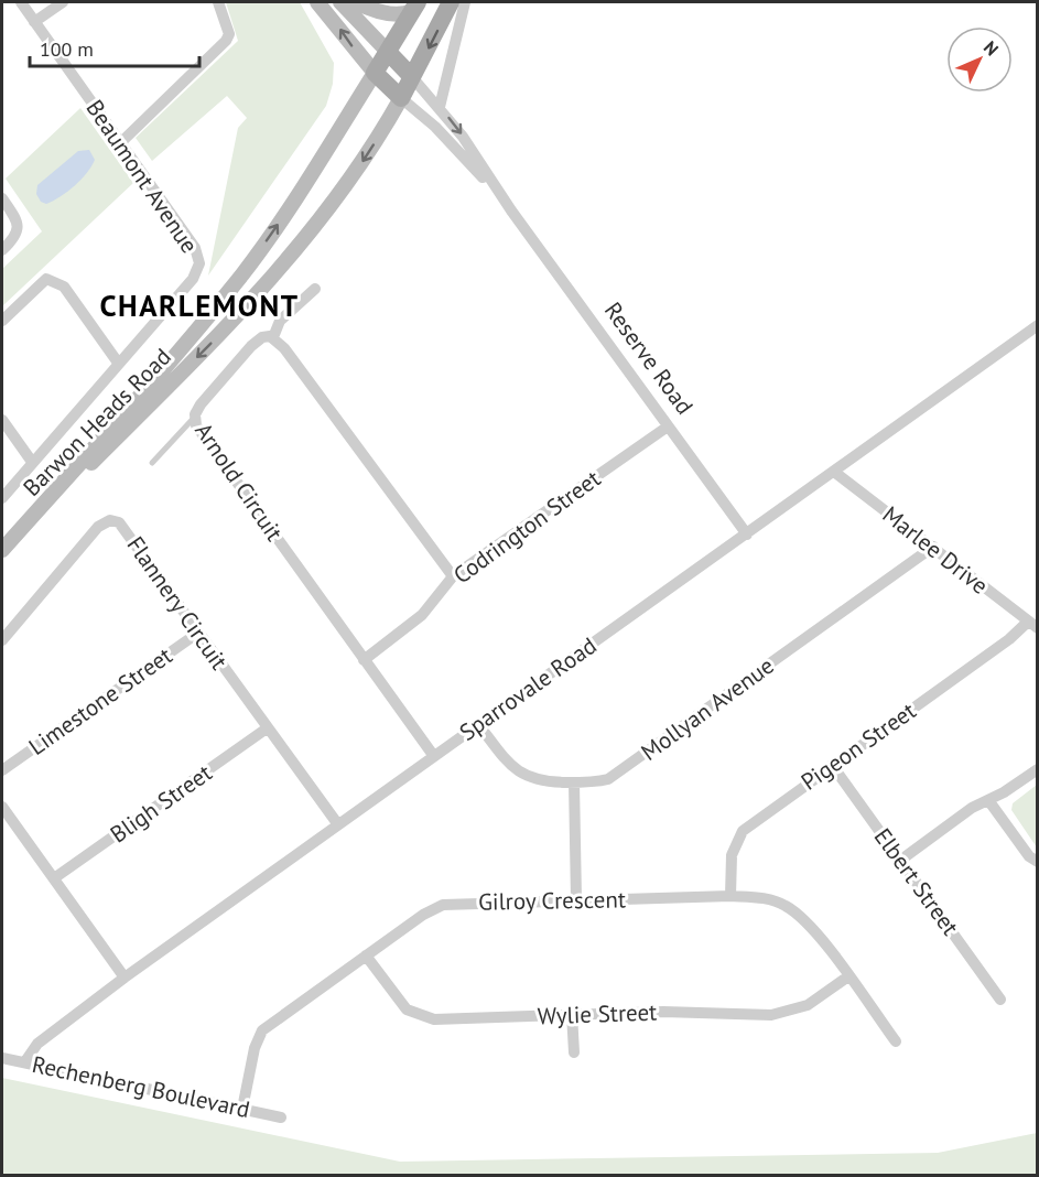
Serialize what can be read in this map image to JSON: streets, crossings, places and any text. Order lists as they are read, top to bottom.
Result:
{
  "streets": {
    "main road": ["Reserve Road", "Barwon Heads Road"],
    "street": [
      "Beaumont Avenue",
      "Arnold Circuit",
      "Codrington Street",
      "Marlee Drive",
      "Flannery Circuit",
      "Sparrovale Road",
      "Limestone Street",
      "Mollyan Avenue",
      "Pigeon Street",
      "Bligh Street",
      "Elbert Street",
      "Gilroy Crescent",
      "Wylie Street",
      "Rechenberg Boulevard"
    ]
  },
  "crossings": [
    ["Reserve Road", "Barwon Heads Road"],
    ["Reserve Road", "Codrington Street"],
    ["Reserve Road", "Sparrovale Road"],
    ["Arnold Circuit", "Codrington Street"],
    ["Arnold Circuit", "Sparrovale Road"],
    ["Marlee Drive", "Sparrovale Road"],
    ["Marlee Drive", "Mollyan Avenue"],
    ["Marlee Drive", "Pigeon Street"],
    ["Flannery Circuit", "Sparrovale Road"],
    ["Flannery Circuit", "Limestone Street"],
    ["Flannery Circuit", "Bligh Street"],
    ["Sparrovale Road", "Mollyan Avenue"],
    ["Sparrovale Road", "Rechenberg Boulevard"],
    ["Pigeon Street", "Elbert Street"],
    ["Pigeon Street", "Gilroy Crescent"],
    ["Gilroy Crescent", "Wylie Street"],
    ["Gilroy Crescent", "Rechenberg Boulevard"]
  ],
  "districts": ["CHARLEMONT"],
  "scale_bar": "100 m",
  "north": "top right"
}
